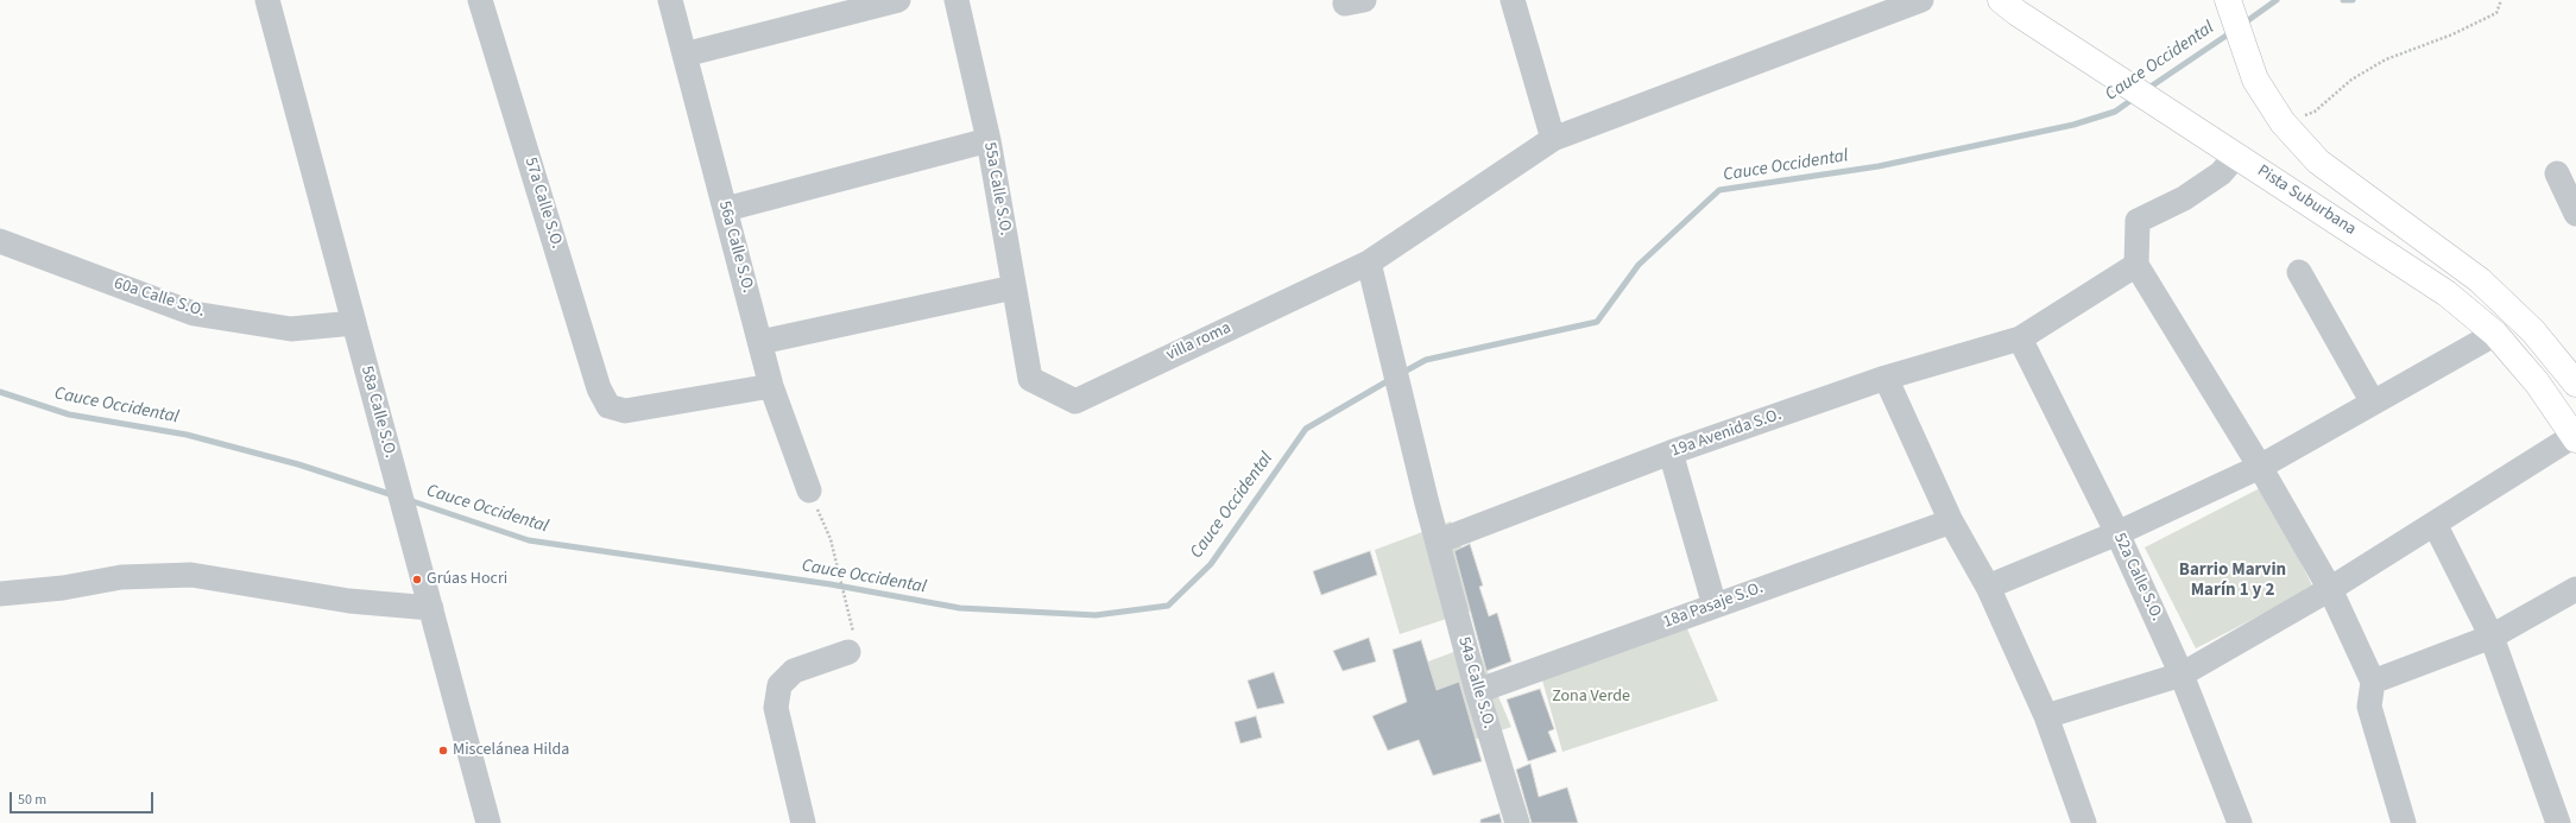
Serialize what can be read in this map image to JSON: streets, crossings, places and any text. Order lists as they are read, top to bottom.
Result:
{
  "streets": {
    "main road": ["Pista Suburbana"],
    "street": [
      "55a Calle S.O.",
      "57a Calle S.O.",
      "56a Calle S.O.",
      "60a Calle S.O.",
      "villa roma",
      "58a Calle S.O.",
      "19a Avenida S.O.",
      "52a Calle S.O.",
      "18a Pasaje S.O.",
      "54a Calle S.O."
    ]
  },
  "crossings": [
    ["55a Calle S.O.", "villa roma"],
    ["57a Calle S.O.", "56a Calle S.O."],
    ["60a Calle S.O.", "58a Calle S.O."],
    ["19a Avenida S.O.", "52a Calle S.O."],
    ["19a Avenida S.O.", "54a Calle S.O."],
    ["18a Pasaje S.O.", "54a Calle S.O."]
  ],
  "districts": ["Barrio Marvin Marín 1 y 2"],
  "water": ["Cauce Occidental"],
  "parks": ["Zona Verde"],
  "places": ["Grúas Hocri", "Miscelánea Hilda"],
  "scale_bar": "50 m"
}
